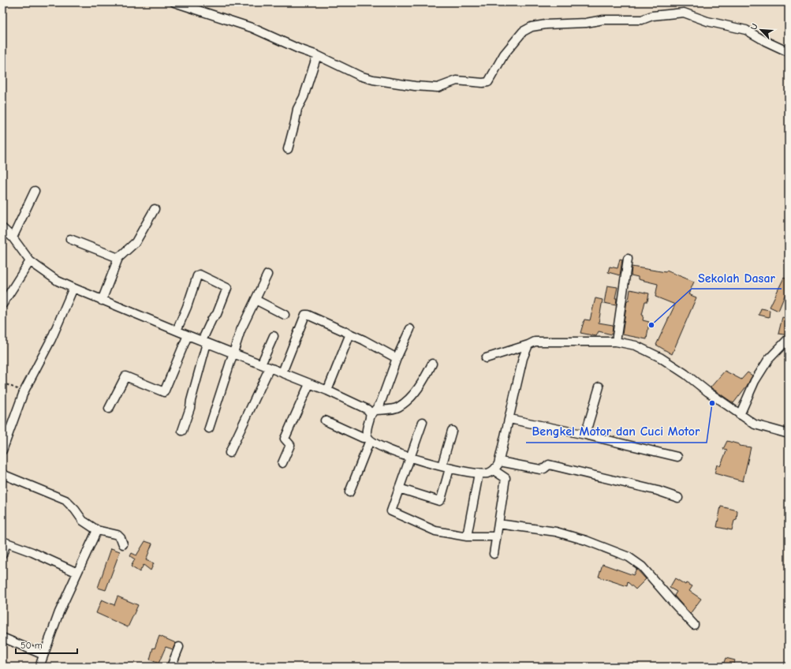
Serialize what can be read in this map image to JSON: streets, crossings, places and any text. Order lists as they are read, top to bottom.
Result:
{
  "places": ["Sekolah Dasar", "Bengkel Motor dan Cuci Motor"],
  "scale_bar": "50 m",
  "north": "top left"
}
